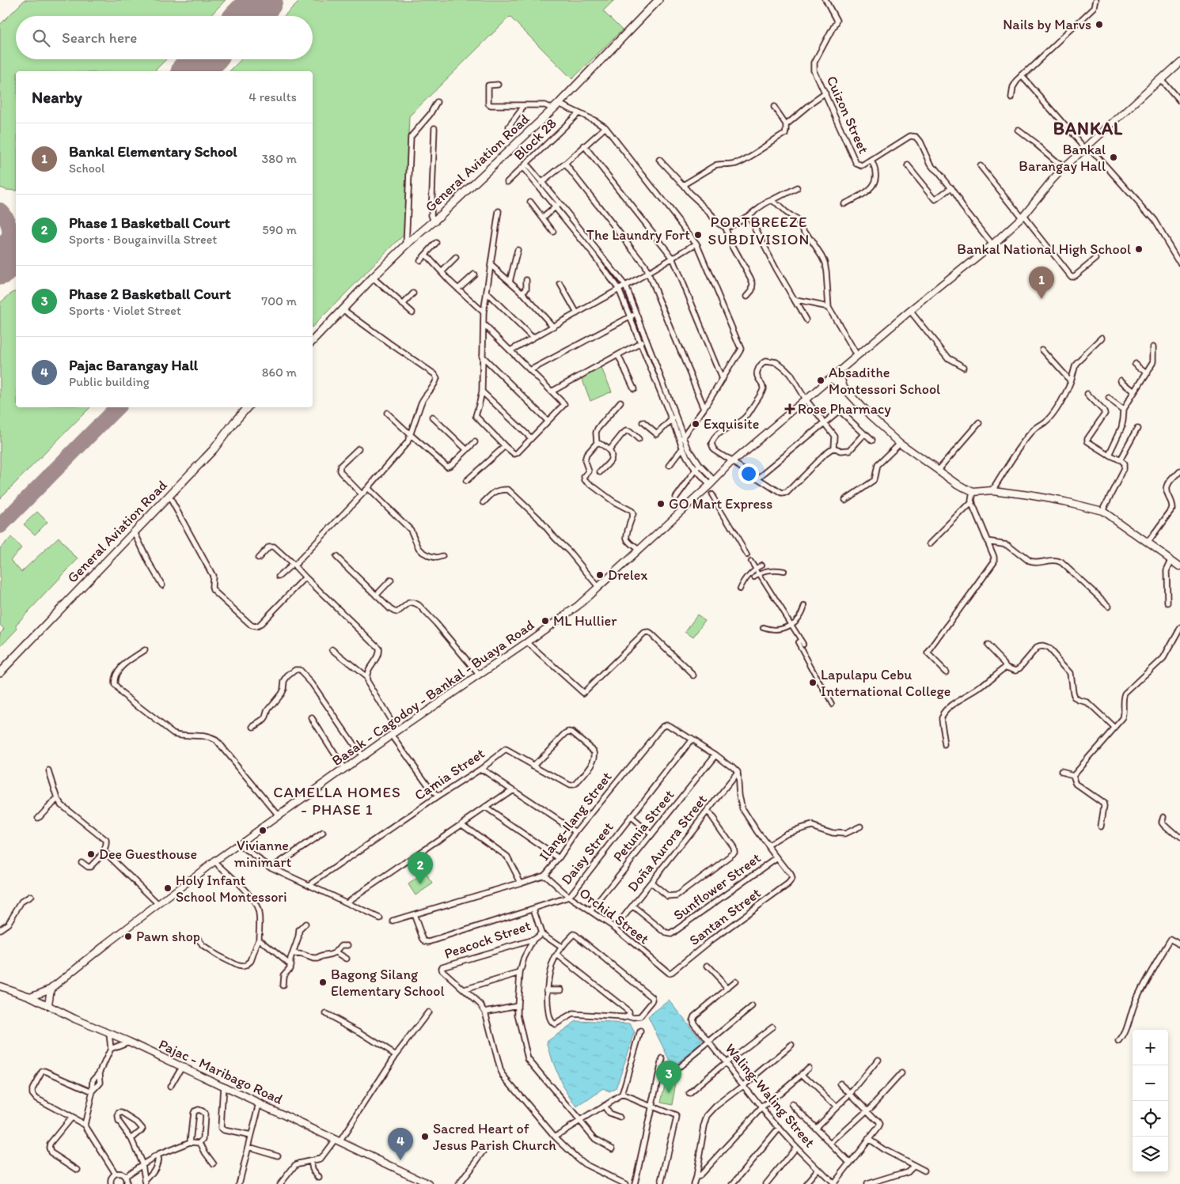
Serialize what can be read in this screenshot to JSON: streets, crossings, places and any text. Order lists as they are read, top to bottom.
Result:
{
  "streets": {
    "main road": ["General Aviation Road"],
    "street": [
      "Cuizon Street",
      "Block 28",
      "Basak - Cagodoy - Bankal - Buaya Road",
      "Camia Street",
      "Ilang-Ilang Street",
      "Petunia Street",
      "Doña Aurora Street",
      "Daisy Street",
      "Sunflower Street",
      "Orchid Street",
      "Santan Street",
      "Peacock Street",
      "Pajac - Maribago Road",
      "Waling-Waling Street"
    ]
  },
  "crossings": [
    ["Cuizon Street", "Basak - Cagodoy - Bankal - Buaya Road"],
    ["Basak - Cagodoy - Bankal - Buaya Road", "Pajac - Maribago Road"],
    ["Ilang-Ilang Street", "Daisy Street"],
    ["Ilang-Ilang Street", "Orchid Street"],
    ["Petunia Street", "Orchid Street"],
    ["Doña Aurora Street", "Sunflower Street"],
    ["Doña Aurora Street", "Orchid Street"],
    ["Daisy Street", "Orchid Street"],
    ["Sunflower Street", "Santan Street"],
    ["Orchid Street", "Santan Street"]
  ],
  "districts": ["BANKAL", "PORTBREEZE SUBDIVISION", "CAMELLA HOMES - PHASE 1"],
  "places": {
    "other": [
      "Nails by Marvs",
      "Bankal Barangay Hall",
      "The Laundry Fort",
      "Bankal National High School",
      "Absadithe Montessori School",
      "Exquisite",
      "GO Mart Express",
      "Drelex",
      "ML Hullier",
      "Lapulapu Cebu International College",
      "Vivianne minimart",
      "Dee Guesthouse",
      "Holy Infant School Montessori",
      "Pawn shop",
      "Bagong Silang Elementary School",
      "Sacred Heart of Jesus Parish Church"
    ],
    "health": ["Rose Pharmacy"]
  },
  "page": {
    "search": "Search here",
    "heading": ["Nearby", "4 results"],
    "list": [
      {
        "mark": "1",
        "name": "Bankal Elementary School",
        "note": "School",
        "value": "380 m"
      },
      {
        "mark": "2",
        "name": "Phase 1 Basketball Court",
        "note": "Sports · Bougainvilla Street",
        "value": "590 m"
      },
      {
        "mark": "3",
        "name": "Phase 2 Basketball Court",
        "note": "Sports · Violet Street",
        "value": "700 m"
      },
      {
        "mark": "4",
        "name": "Pajac Barangay Hall",
        "note": "Public building",
        "value": "860 m"
      }
    ],
    "pins": [
      "1",
      "2",
      "3",
      "4"
    ],
    "map_buttons": ["+", "−"]
  }
}
